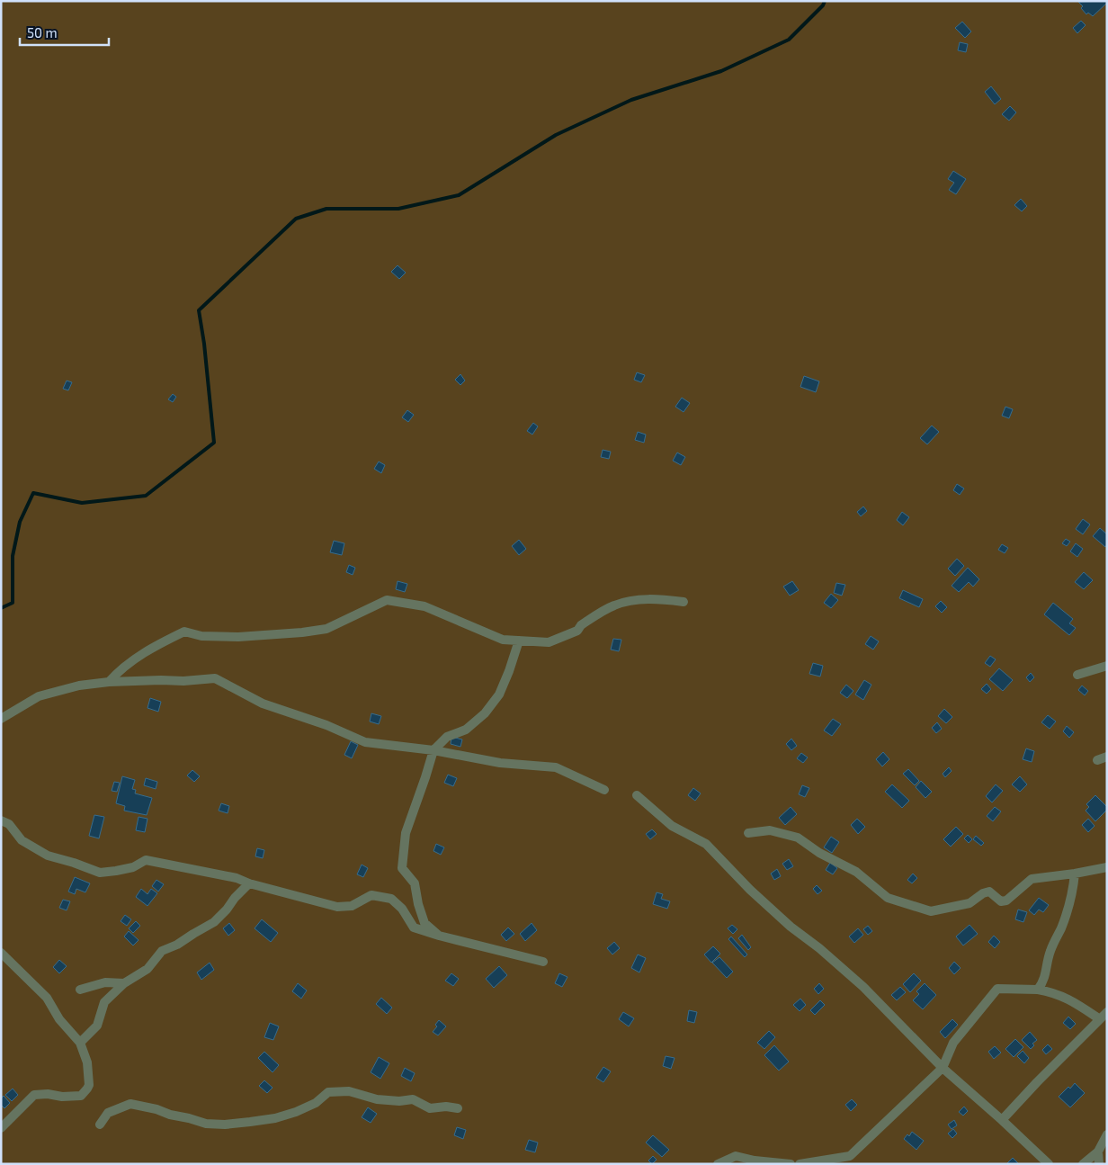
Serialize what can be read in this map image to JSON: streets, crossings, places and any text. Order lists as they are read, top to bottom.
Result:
{
  "scale_bar": "50 m"
}
